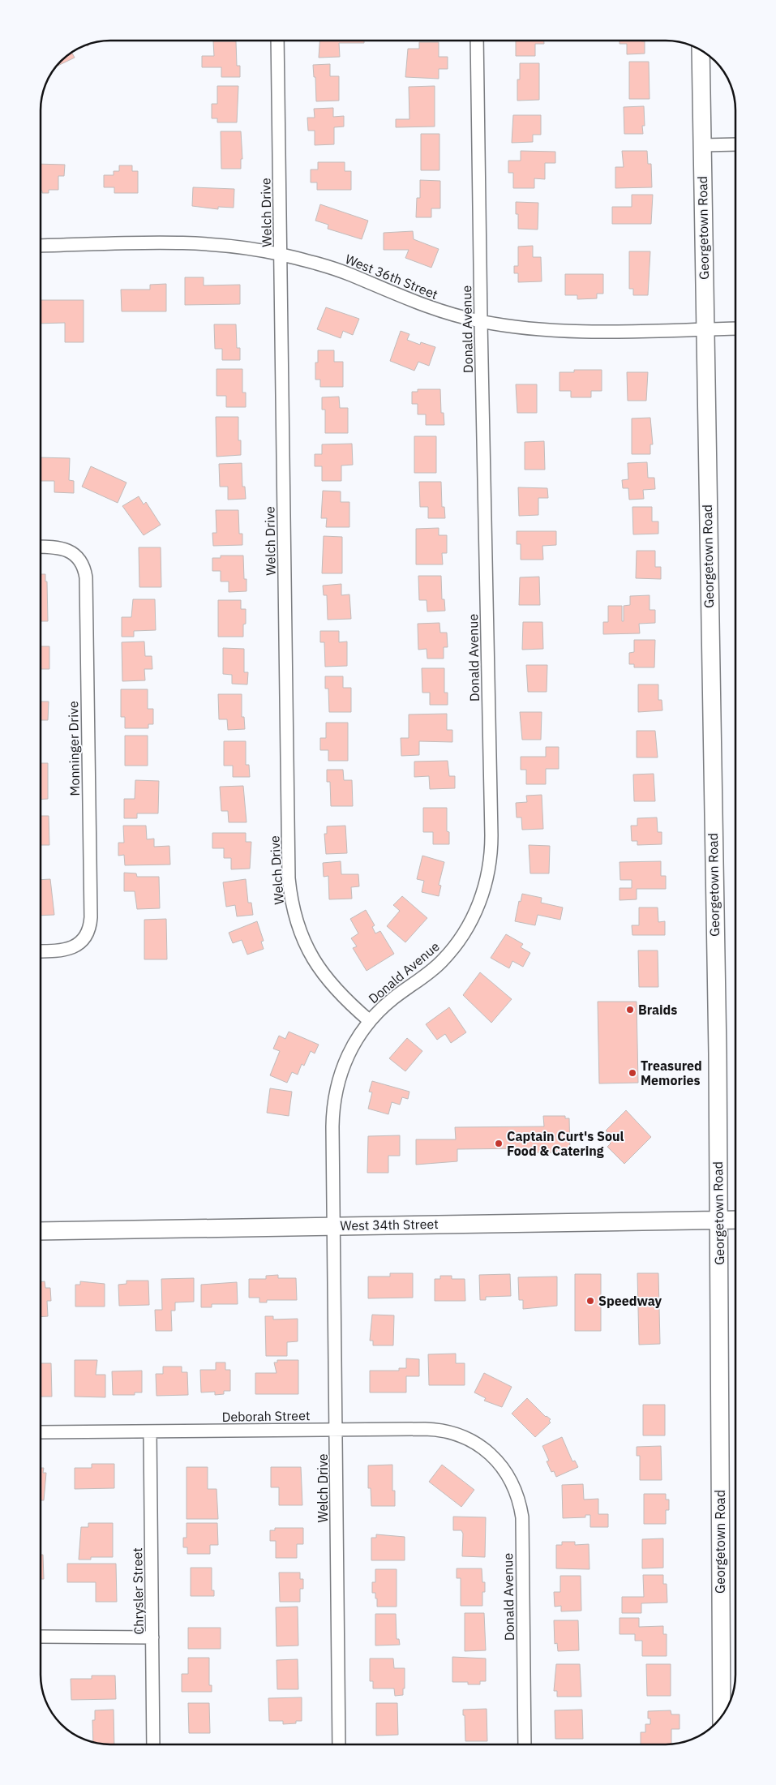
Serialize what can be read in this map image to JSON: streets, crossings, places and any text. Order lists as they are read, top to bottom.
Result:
{
  "streets": {
    "main road": ["Georgetown Road", "West 34th Street"],
    "street": [
      "Welch Drive",
      "West 36th Street",
      "Donald Avenue",
      "Monninger Drive",
      "Deborah Street",
      "Chrysler Street"
    ]
  },
  "crossings": [
    ["Welch Drive", "West 36th Street"],
    ["Welch Drive", "Donald Avenue"],
    ["Welch Drive", "West 34th Street"],
    ["Welch Drive", "Deborah Street"],
    ["Georgetown Road", "West 36th Street"],
    ["Georgetown Road", "West 34th Street"],
    ["West 36th Street", "Donald Avenue"],
    ["Donald Avenue", "West 34th Street"],
    ["Donald Avenue", "Deborah Street"],
    ["Deborah Street", "Chrysler Street"]
  ],
  "places": [
    "Braids",
    "Treasured Memories",
    "Captain Curt's Soul Food & Catering",
    "Speedway"
  ]
}
